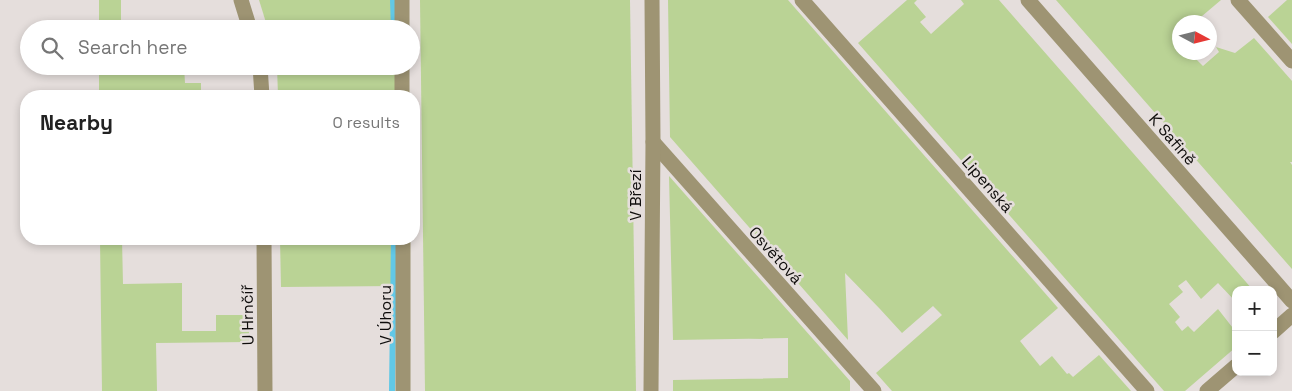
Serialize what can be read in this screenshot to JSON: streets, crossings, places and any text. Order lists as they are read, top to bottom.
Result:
{
  "streets": {
    "street": [
      "K Safině",
      "Lipenská",
      "V Březí",
      "Osvětová",
      "U Hrnčíř",
      "V Úhoru"
    ]
  },
  "crossings": [
    ["V Březí", "Osvětová"]
  ],
  "north": "right",
  "page": {
    "search": "Search here",
    "heading": ["Nearby", "0 results"],
    "map_buttons": ["+", "−"]
  }
}
